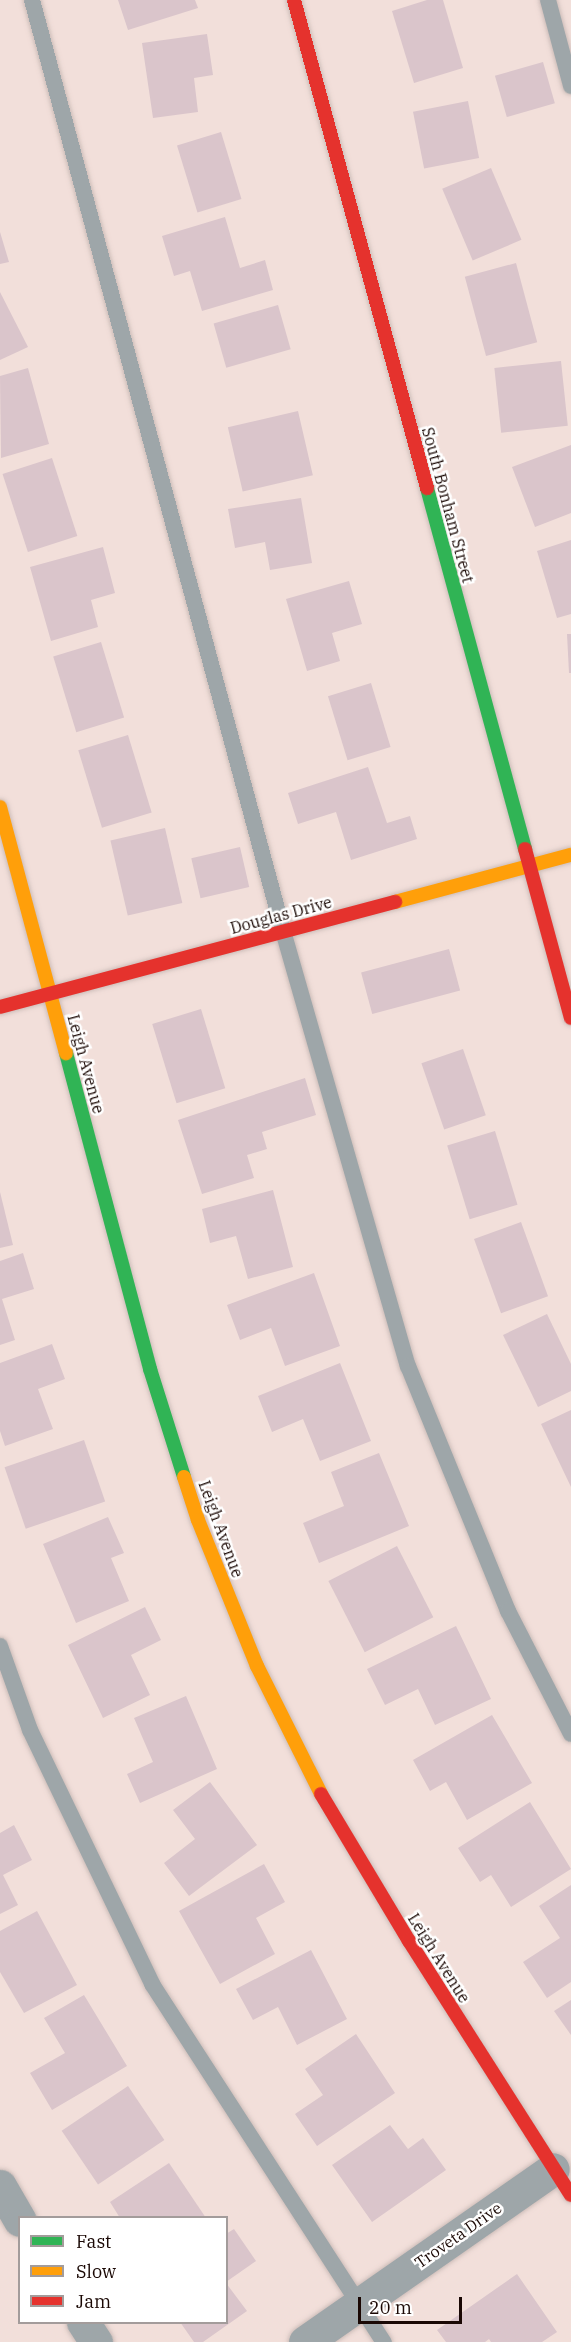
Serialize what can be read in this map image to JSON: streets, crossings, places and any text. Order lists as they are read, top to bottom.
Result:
{
  "streets": {
    "street": [
      "South Bonham Street",
      "Douglas Drive",
      "Leigh Avenue",
      "Troveta Drive"
    ]
  },
  "crossings": [
    ["South Bonham Street", "Douglas Drive"],
    ["Douglas Drive", "Leigh Avenue"],
    ["Leigh Avenue", "Troveta Drive"]
  ],
  "legend": ["Fast", "Slow", "Jam"],
  "scale_bar": "20 m"
}
